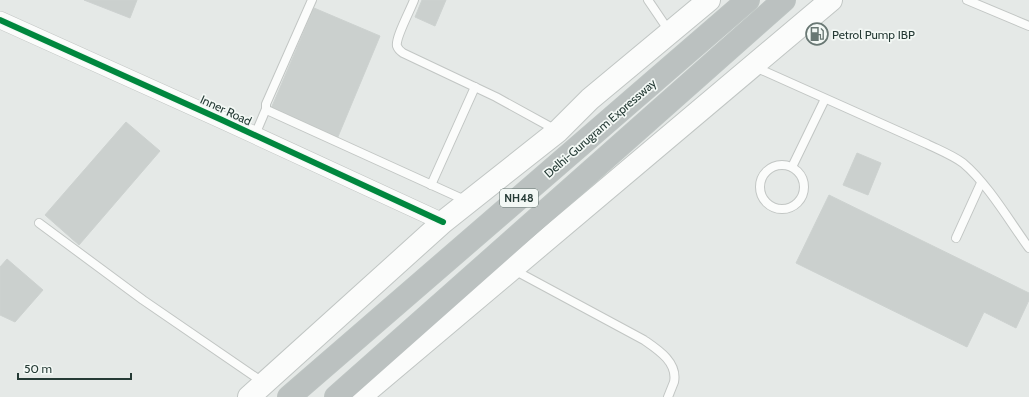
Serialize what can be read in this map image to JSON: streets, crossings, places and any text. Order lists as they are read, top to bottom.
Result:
{
  "streets": {
    "highway": ["Delhi-Gurugram Expressway", "NH48"],
    "street": ["Inner Road"]
  },
  "places": {
    "fuel station": ["Petrol Pump IBP"]
  },
  "scale_bar": "50 m"
}
